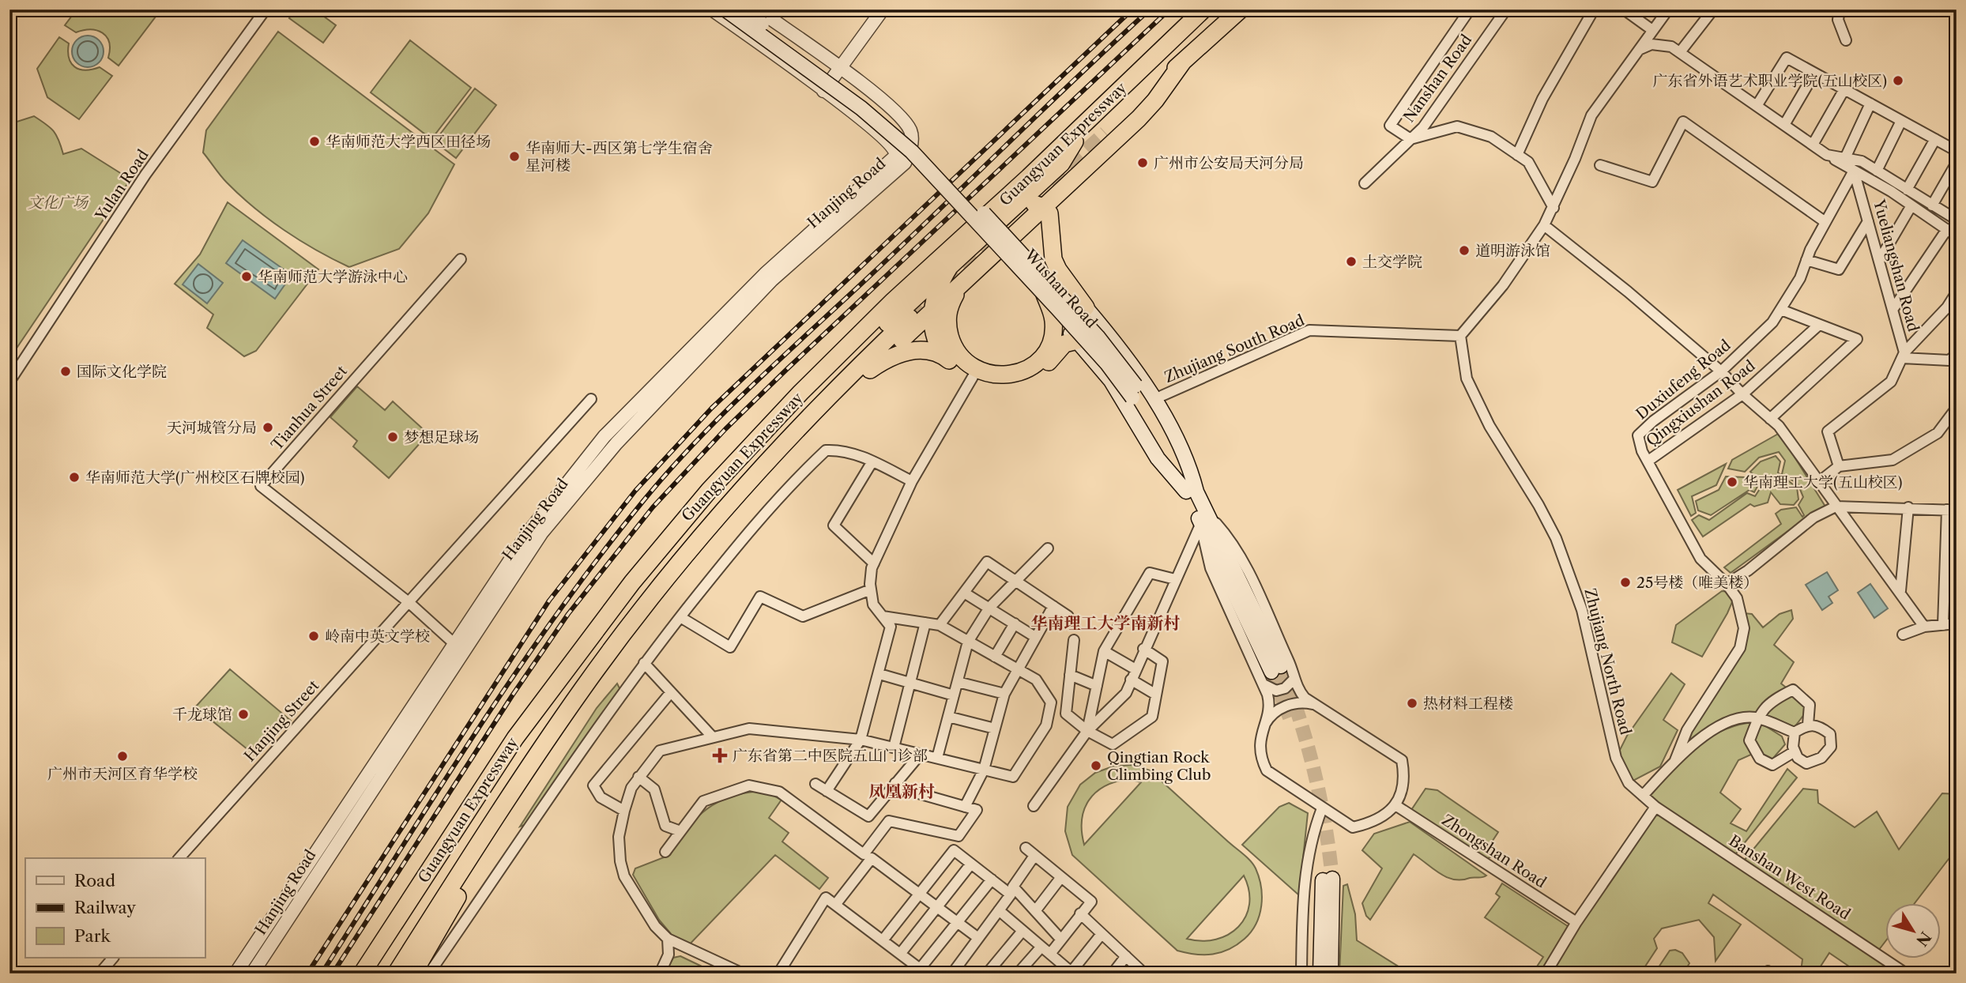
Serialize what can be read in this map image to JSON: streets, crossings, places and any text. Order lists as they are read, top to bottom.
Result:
{
  "streets": {
    "highway": ["Guangyuan Expressway"],
    "main road": ["Wushan Road"],
    "street": [
      "Nanshan Road",
      "Yulan Road",
      "Hanjing Road",
      "Yueliangshan Road",
      "Zhujiang South Road",
      "Duxiufeng Road",
      "Qingxiushan Road",
      "Tianhua Street",
      "Zhujiang North Road",
      "Hanjing Street",
      "Zhongshan Road",
      "Banshan West Road"
    ]
  },
  "crossings": [
    ["Hanjing Road", "Tianhua Street"],
    ["Yueliangshan Road", "Duxiufeng Road"],
    ["Zhujiang South Road", "Zhujiang North Road"],
    ["Duxiufeng Road", "Qingxiushan Road"],
    ["Tianhua Street", "Hanjing Street"],
    ["Zhujiang North Road", "Banshan West Road"]
  ],
  "districts": ["华南理工大学南新村", "凤凰新村"],
  "parks": ["文化广场"],
  "places": {
    "other": [
      "广东省外语艺术职业学院(五山校区)",
      "华南师范大学西区田径场",
      "华南师大-西区第七学生宿舍 星河楼",
      "广州市公安局天河分局",
      "道明游泳馆",
      "土交学院",
      "华南师范大学游泳中心",
      "国际文化学院",
      "天河城管分局",
      "梦想足球场",
      "华南师范大学(广州校区石牌校园)",
      "华南理工大学(五山校区)",
      "25号楼（唯美楼）",
      "岭南中英文学校",
      "热材料工程楼",
      "千龙球馆",
      "广州市天河区育华学校",
      "Qingtian Rock Climbing Club"
    ],
    "health": ["广东省第二中医院五山门诊部"]
  },
  "legend": ["Road", "Railway", "Park"],
  "north": "bottom right"
}
